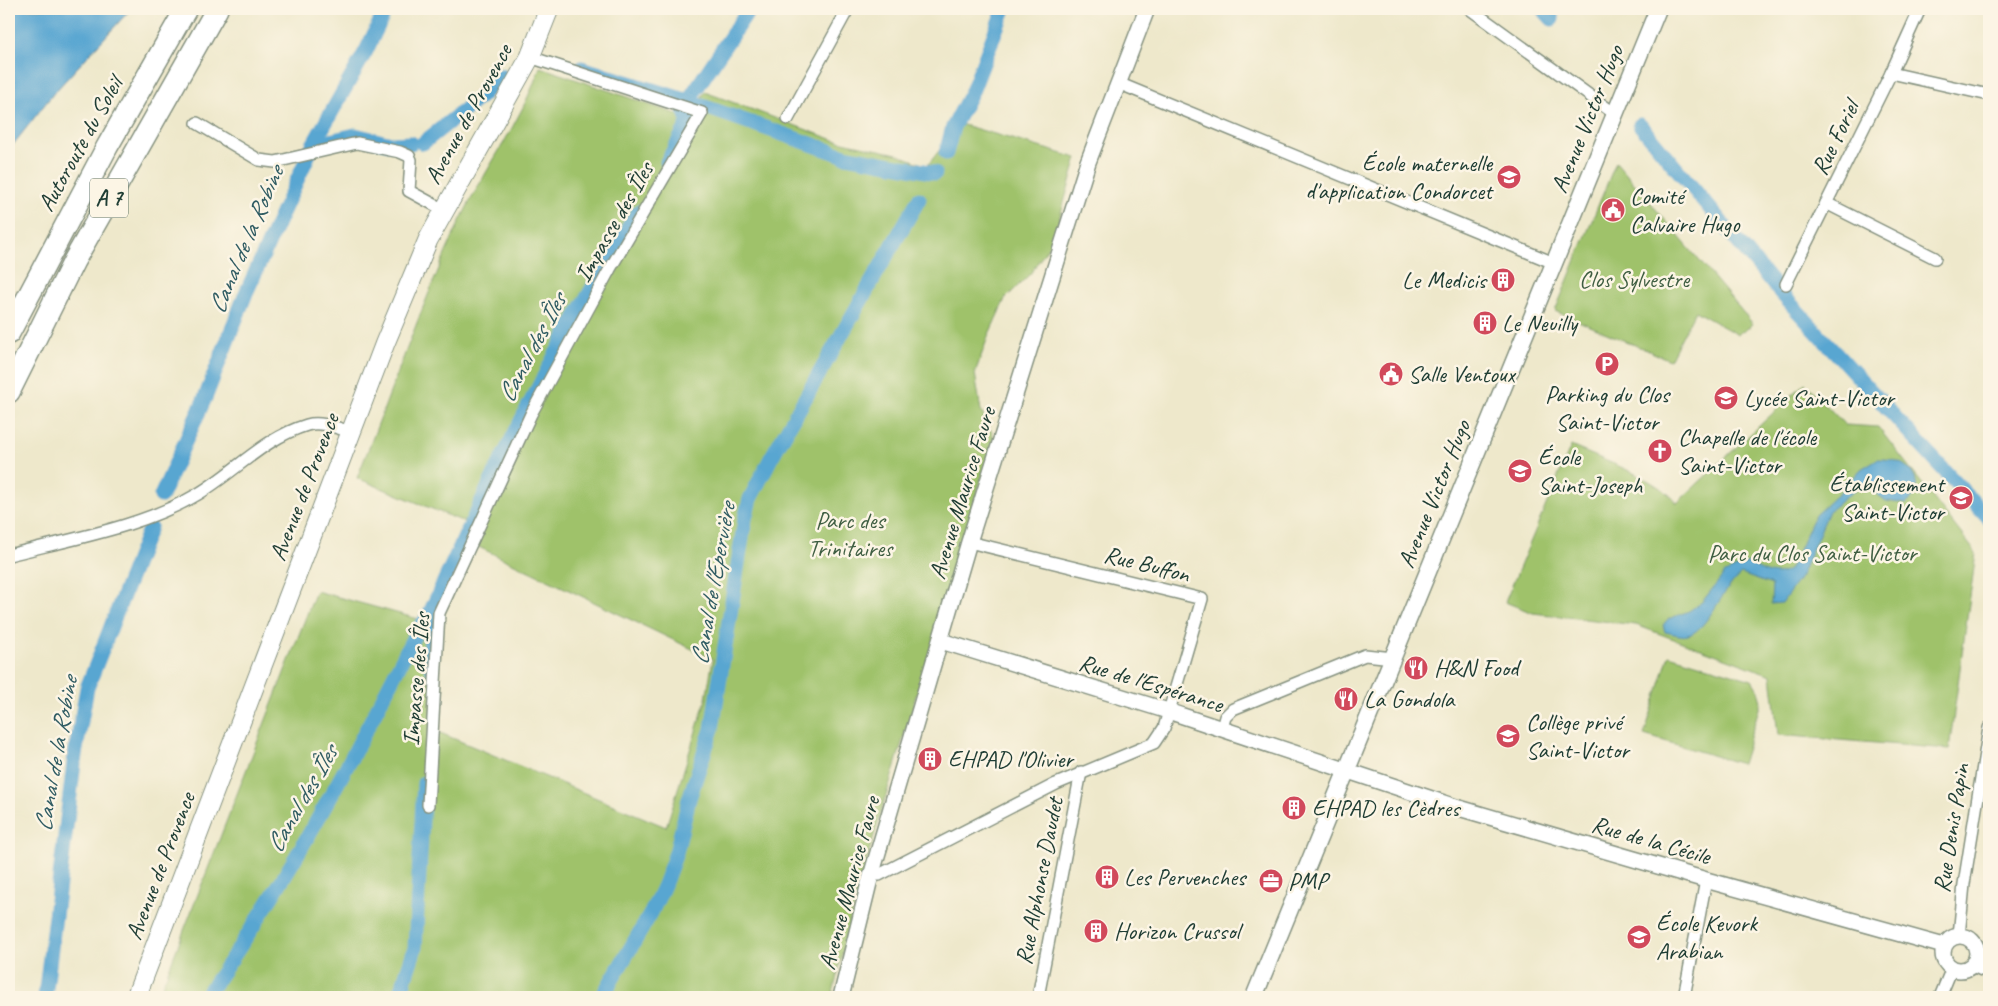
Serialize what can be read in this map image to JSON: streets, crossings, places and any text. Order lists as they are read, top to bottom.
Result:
{
  "streets": {
    "highway": ["Autoroute du Soleil", "A 7"],
    "main road": ["Avenue de Provence", "Avenue Victor Hugo"],
    "street": [
      "Rue Foriel",
      "Impasse des Îles",
      "Avenue Maurice Faure",
      "Rue Buffon",
      "Rue de l'Espérance",
      "Rue Denis Papin",
      "Rue de la Cécile",
      "Rue Alphonse Daudet"
    ]
  },
  "crossings": [
    ["Avenue de Provence", "Impasse des Îles"],
    ["Avenue Victor Hugo", "Rue de l'Espérance"],
    ["Avenue Victor Hugo", "Rue de la Cécile"],
    ["Avenue Maurice Faure", "Rue Buffon"],
    ["Avenue Maurice Faure", "Rue de l'Espérance"],
    ["Rue Buffon", "Rue de l'Espérance"],
    ["Rue de l'Espérance", "Rue de la Cécile"],
    ["Rue Denis Papin", "Rue de la Cécile"]
  ],
  "water": ["Canal de la Robine", "Canal des Îles", "Canal de l'Epervière"],
  "parks": ["Clos Sylvestre", "Parc des Trinitaires", "Parc du Clos Saint-Victor"],
  "places": {
    "school or university": [
      "École maternelle d'application Condorcet",
      "Lycée Saint-Victor",
      "École Saint-Joseph",
      "Établissement Saint-Victor",
      "Collège privé Saint-Victor",
      "École Kevork Arabian"
    ],
    "public building": ["Comité Calvaire Hugo", "Salle Ventoux"],
    "building": [
      "Le Medicis",
      "Le Neuilly",
      "EHPAD l'Olivier",
      "EHPAD les Cèdres",
      "Les Pervenches",
      "Horizon Crussol"
    ],
    "parking": ["Parking du Clos Saint-Victor"],
    "church": ["Chapelle de l'école Saint-Victor"],
    "restaurant": ["H&N Food", "La Gondola"],
    "office": ["PMP"]
  }
}
